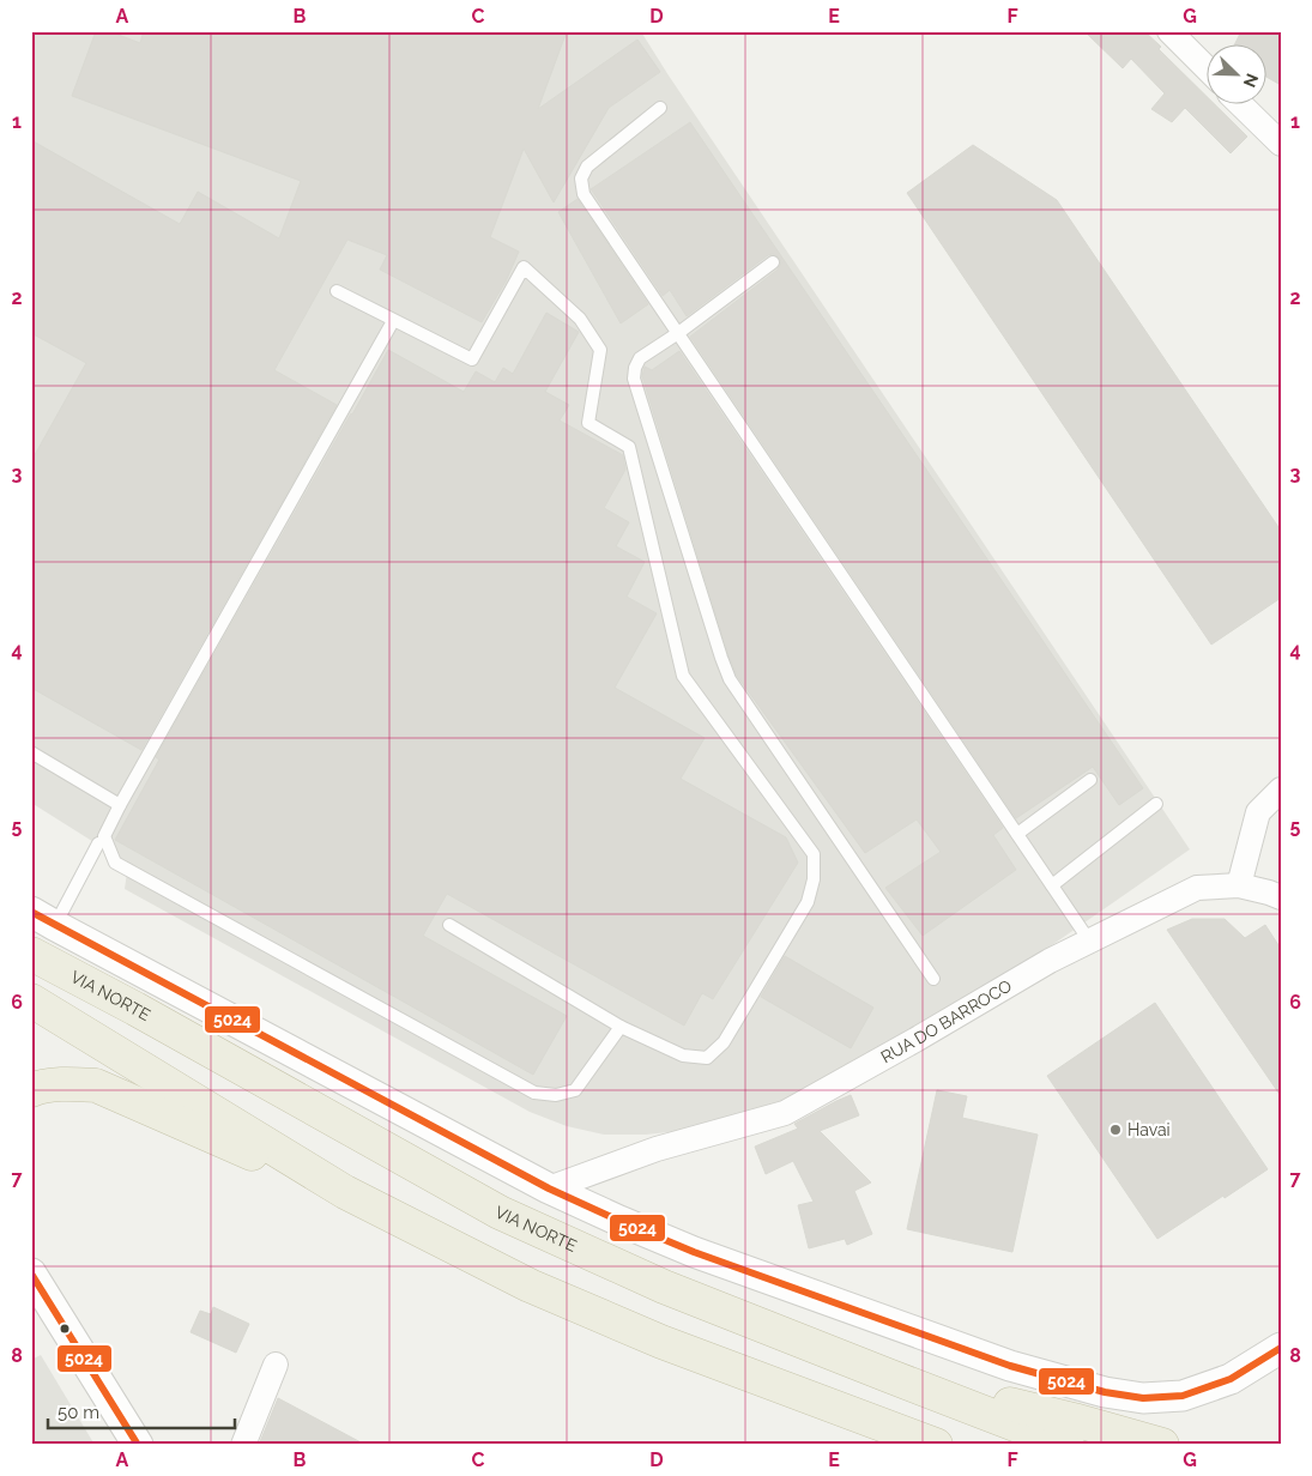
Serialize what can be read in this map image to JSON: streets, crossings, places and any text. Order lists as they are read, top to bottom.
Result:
{
  "streets": {
    "highway": ["VIA NORTE"],
    "street": ["RUA DO BARROCO"]
  },
  "places": ["Havai"],
  "lines": ["transit line 5024"],
  "scale_bar": "50 m",
  "north": "bottom right",
  "grid": {
    "columns": [
      "A",
      "B",
      "C",
      "D",
      "E",
      "F",
      "G"
    ],
    "rows": [
      "1",
      "2",
      "3",
      "4",
      "5",
      "6",
      "7",
      "8"
    ]
  }
}
